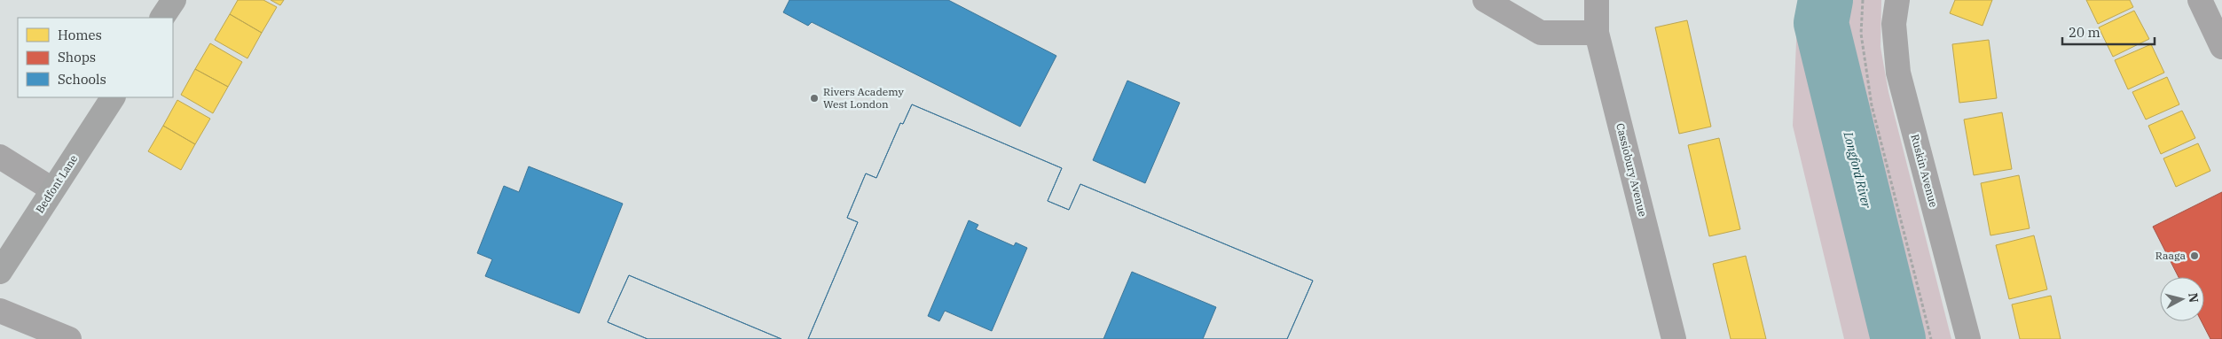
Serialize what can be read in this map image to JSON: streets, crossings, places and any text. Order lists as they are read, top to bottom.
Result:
{
  "streets": {
    "main road": ["Bedfont Lane"],
    "street": ["Cassiobury Avenue", "Ruskin Avenue"]
  },
  "water": ["Longford River"],
  "places": ["Rivers Academy West London", "Raaga"],
  "legend": ["Homes", "Shops", "Schools"],
  "scale_bar": "20 m",
  "north": "right"
}
